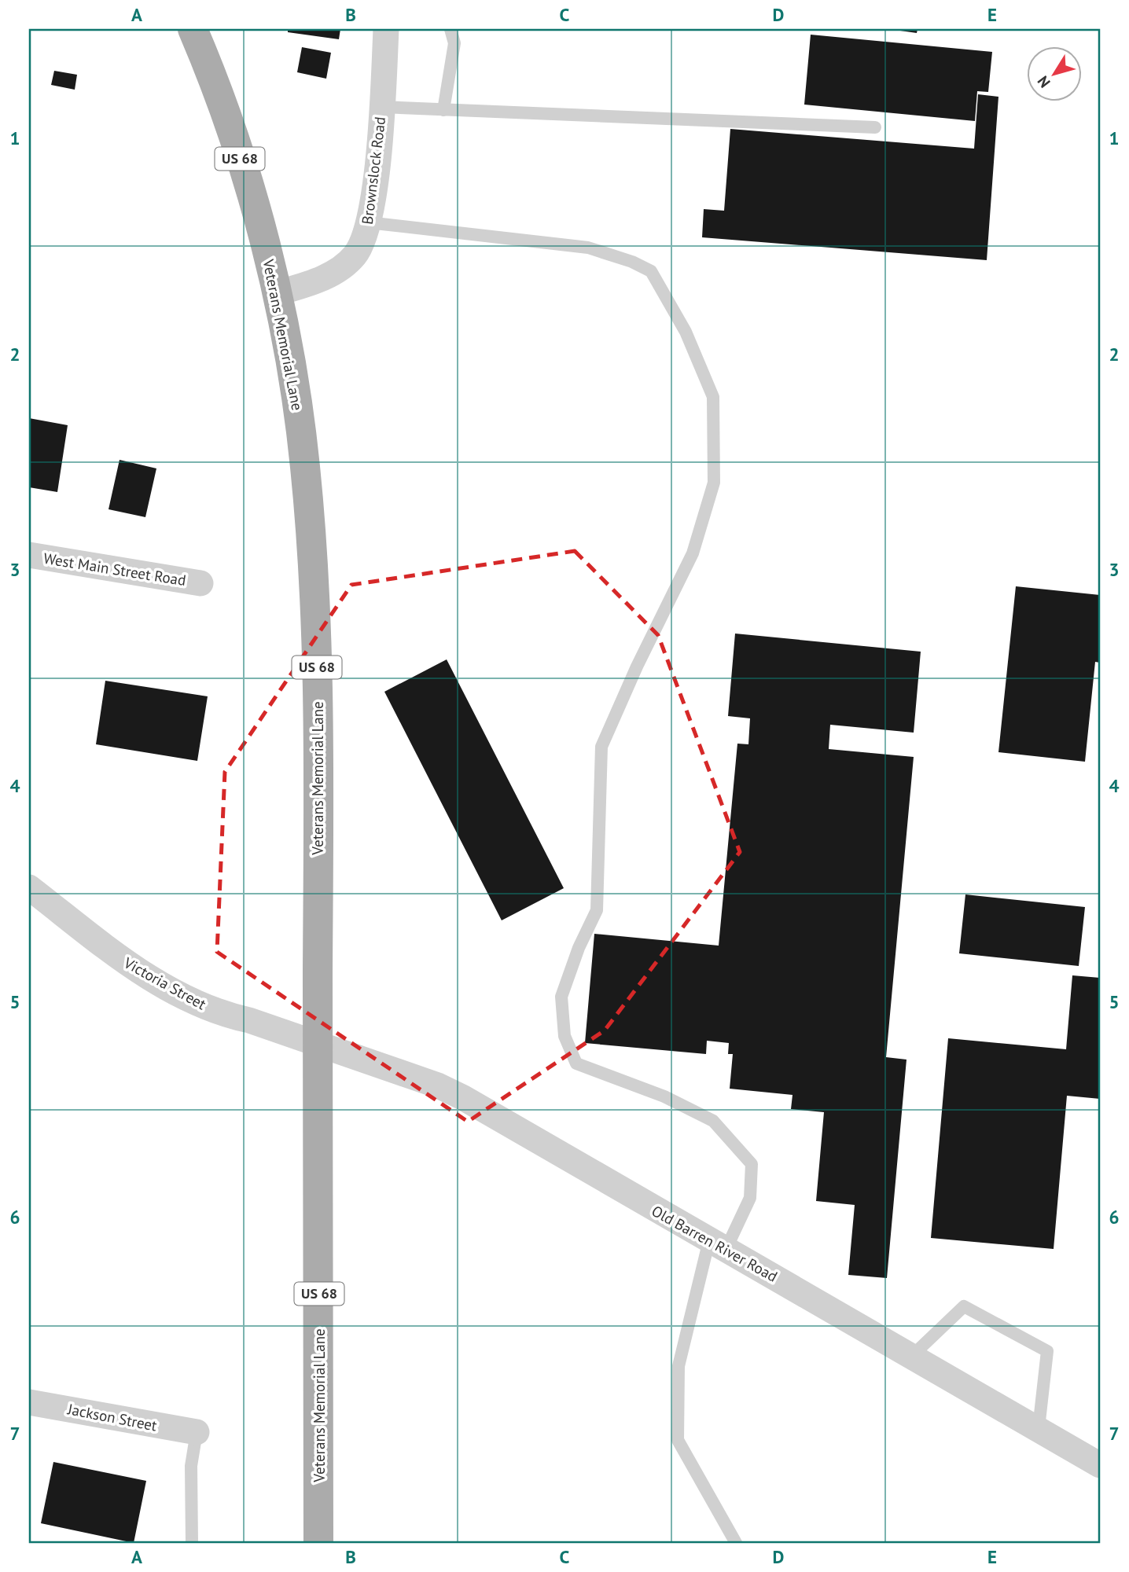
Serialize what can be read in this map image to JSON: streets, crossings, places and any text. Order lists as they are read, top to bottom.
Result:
{
  "streets": {
    "main road": ["US 68", "Veterans Memorial Lane"],
    "street": [
      "Brownslock Road",
      "West Main Street Road",
      "Victoria Street",
      "Old Barren River Road",
      "Jackson Street"
    ]
  },
  "crossings": [
    ["Brownslock Road", "Veterans Memorial Lane"],
    ["Veterans Memorial Lane", "Victoria Street"],
    ["Veterans Memorial Lane", "Old Barren River Road"],
    ["Victoria Street", "Old Barren River Road"]
  ],
  "north": "bottom left",
  "grid": {
    "columns": [
      "A",
      "B",
      "C",
      "D",
      "E"
    ],
    "rows": [
      "1",
      "2",
      "3",
      "4",
      "5",
      "6",
      "7"
    ]
  }
}
